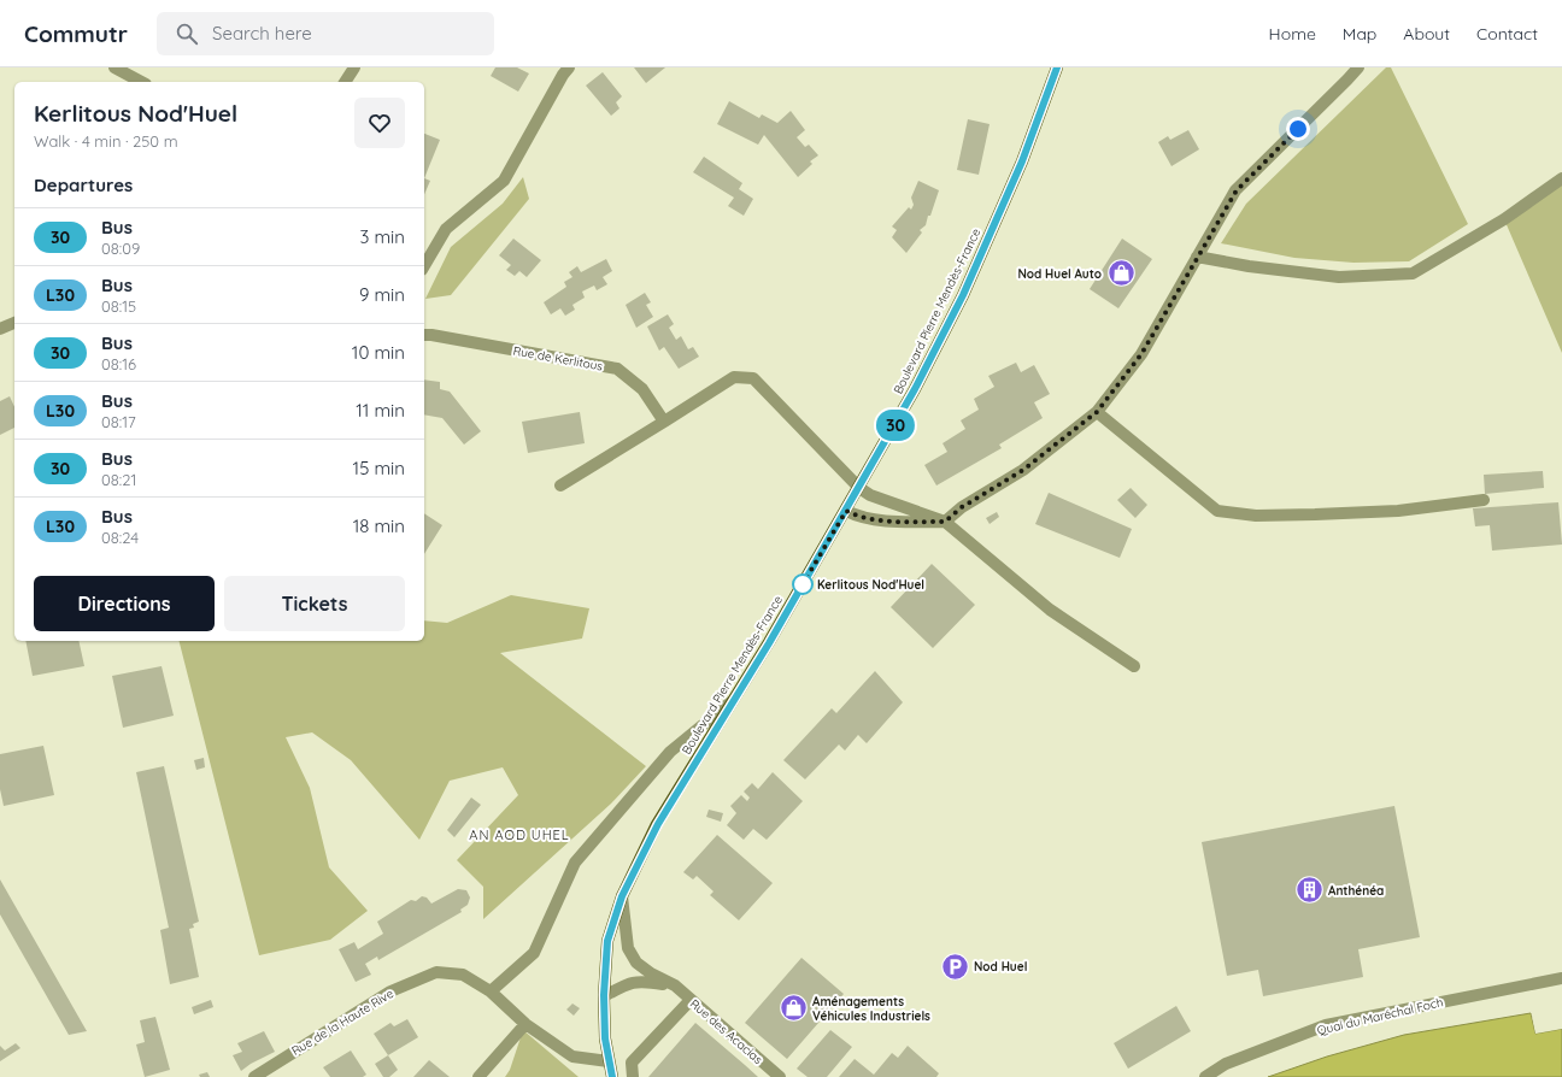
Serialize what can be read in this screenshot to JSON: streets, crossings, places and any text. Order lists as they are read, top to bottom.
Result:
{
  "streets": {
    "main road": ["Boulevard Pierre Mendès-France"],
    "street": [
      "Rue de Kerlitous",
      "Quai du Maréchal Foch",
      "Rue de la Haute Rive",
      "Rue des Acacias"
    ]
  },
  "crossings": [
    ["Boulevard Pierre Mendès-France", "Rue de la Haute Rive"],
    ["Boulevard Pierre Mendès-France", "Rue des Acacias"]
  ],
  "districts": ["AN AOD UHEL"],
  "places": {
    "shop": ["Nod Huel Auto", "Aménagements Véhicules Industriels"],
    "other": ["Kerlitous Nod'Huel"],
    "building": ["Anthénéa"],
    "parking": ["Nod Huel"]
  },
  "lines": ["bus line 30"],
  "page": {
    "header": "Commutr",
    "search": "Search here",
    "nav": [
      "Home",
      "Map",
      "About",
      "Contact"
    ],
    "on_map": "30",
    "heading": [
      ["Kerlitous Nod'Huel", "Walk · 4 min · 250 m"],
      "Departures"
    ],
    "list": [
      {
        "mark": "30",
        "name": "Bus",
        "note": "08:09",
        "value": "3 min"
      },
      {
        "mark": "L30",
        "name": "Bus",
        "note": "08:15",
        "value": "9 min"
      },
      {
        "mark": "30",
        "name": "Bus",
        "note": "08:16",
        "value": "10 min"
      },
      {
        "mark": "L30",
        "name": "Bus",
        "note": "08:17",
        "value": "11 min"
      },
      {
        "mark": "30",
        "name": "Bus",
        "note": "08:21",
        "value": "15 min"
      },
      {
        "mark": "L30",
        "name": "Bus",
        "note": "08:24",
        "value": "18 min"
      }
    ],
    "buttons": ["Directions", "Tickets"]
  }
}
